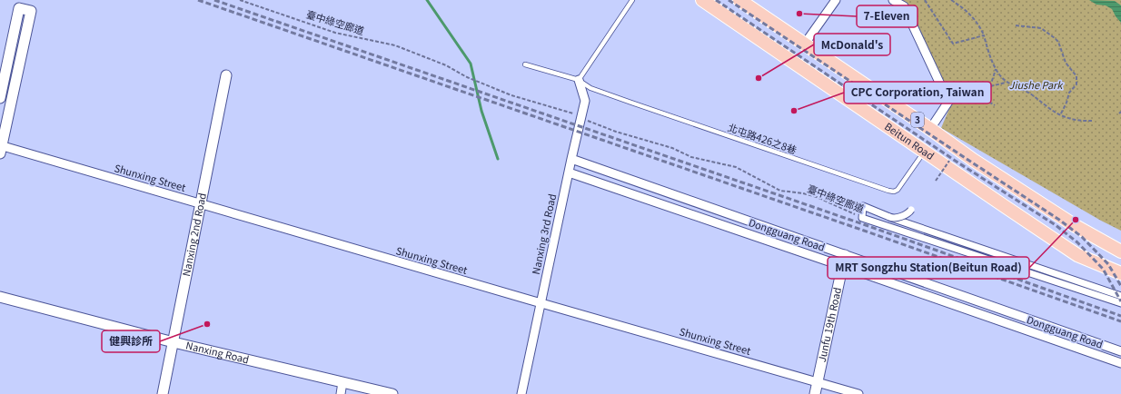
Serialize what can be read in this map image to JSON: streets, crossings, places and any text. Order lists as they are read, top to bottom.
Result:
{
  "streets": {
    "main road": ["3", "Beitun Road"],
    "street": [
      "Shunxing Street",
      "Nanxing 3rd Road",
      "Nanxing 2nd Road",
      "Dongguang Road",
      "Junfu 19th Road",
      "Nanxing Road"
    ],
    "lane": ["北屯路426之8巷"],
    "path": ["臺中綠空廊道"]
  },
  "crossings": [
    ["臺中綠空廊道", "Nanxing 3rd Road"],
    ["北屯路426之8巷", "Beitun Road"],
    ["北屯路426之8巷", "Nanxing 3rd Road"],
    ["Shunxing Street", "Nanxing 3rd Road"],
    ["Shunxing Street", "Nanxing 2nd Road"],
    ["Shunxing Street", "Junfu 19th Road"],
    ["Nanxing 3rd Road", "Dongguang Road"],
    ["Nanxing 2nd Road", "Nanxing Road"],
    ["Dongguang Road", "Junfu 19th Road"]
  ],
  "parks": ["Jiushe Park"],
  "places": [
    "7-Eleven",
    "McDonald's",
    "CPC Corporation, Taiwan",
    "MRT Songzhu Station(Beitun Road)",
    "健興診所"
  ]
}
